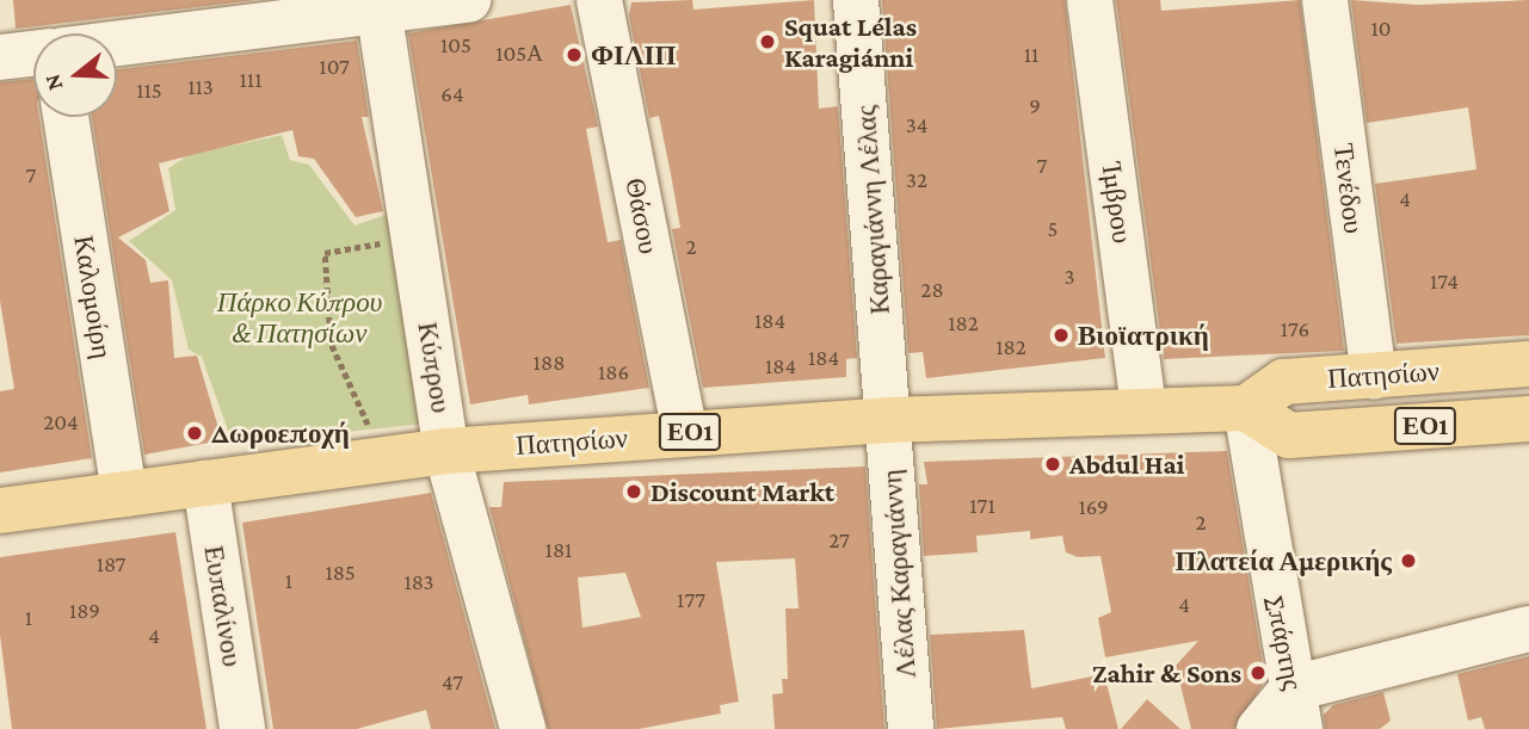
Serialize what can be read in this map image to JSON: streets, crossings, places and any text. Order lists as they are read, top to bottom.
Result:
{
  "streets": {
    "main road": ["Πατησίων", "ΕΟ1"],
    "street": [
      "Τενέδου",
      "Ίμβρου",
      "Καραγιάννη Λέλας",
      "Θάσου",
      "Καλομοίρη",
      "Κύπρου",
      "Λέλας Καραγιάννη",
      "Ευπαλίνου",
      "Σπάρτης"
    ]
  },
  "crossings": [
    ["Τενέδου", "Πατησίων"],
    ["Ίμβρου", "Πατησίων"],
    ["Καραγιάννη Λέλας", "Πατησίων"],
    ["Καραγιάννη Λέλας", "Λέλας Καραγιάννη"],
    ["Θάσου", "Πατησίων"],
    ["Καλομοίρη", "Πατησίων"],
    ["Κύπρου", "Πατησίων"],
    ["Πατησίων", "Λέλας Καραγιάννη"],
    ["Πατησίων", "Ευπαλίνου"],
    ["Πατησίων", "Σπάρτης"]
  ],
  "parks": ["Πάρκο Κύπρου & Πατησίων"],
  "places": [
    "Squat Lélas Karagiánni",
    "ΦΙΛΙΠ",
    "Βιοϊατρική",
    "Δωροεποχή",
    "Abdul Hai",
    "Discount Markt",
    "Πλατεία Αμερικής",
    "Zahir & Sons"
  ],
  "house_numbers": [
    "10",
    "105",
    "105Α",
    "11",
    "107",
    "111",
    "113",
    "115",
    "64",
    "9",
    "34",
    "7",
    "7",
    "32",
    "4",
    "5",
    "2",
    "3",
    "174",
    "28",
    "184",
    "182",
    "176",
    "182",
    "184",
    "188",
    "184",
    "186",
    "204",
    "171",
    "169",
    "2",
    "27",
    "181",
    "187",
    "185",
    "1",
    "183",
    "177",
    "4",
    "189",
    "1",
    "4",
    "47"
  ],
  "north": "left"
}
